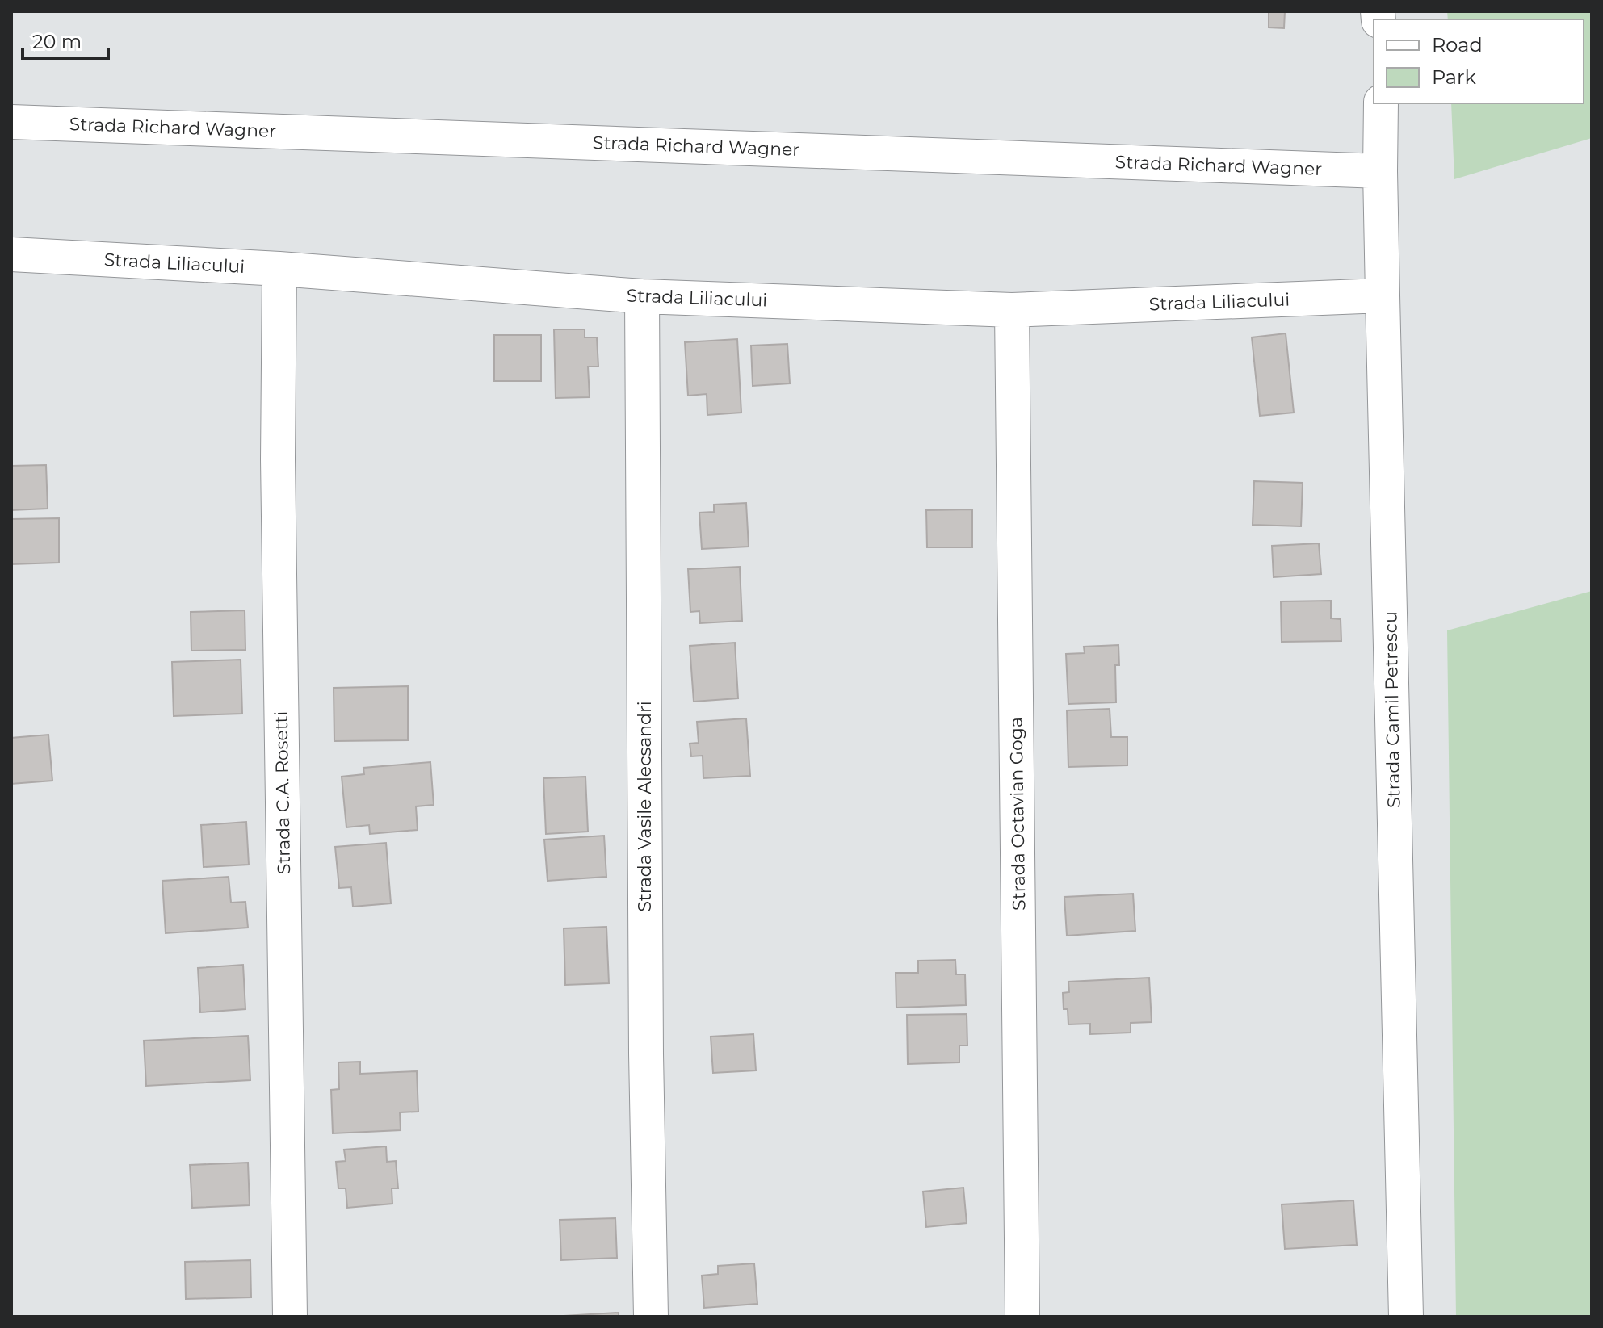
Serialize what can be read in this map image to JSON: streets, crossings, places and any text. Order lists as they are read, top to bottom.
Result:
{
  "streets": {
    "street": [
      "Strada Richard Wagner",
      "Strada Liliacului",
      "Strada Camil Petrescu",
      "Strada C.A. Rosetti",
      "Strada Vasile Alecsandri",
      "Strada Octavian Goga"
    ]
  },
  "crossings": [
    ["Strada Richard Wagner", "Strada Camil Petrescu"],
    ["Strada Liliacului", "Strada Camil Petrescu"],
    ["Strada Liliacului", "Strada C.A. Rosetti"],
    ["Strada Liliacului", "Strada Vasile Alecsandri"],
    ["Strada Liliacului", "Strada Octavian Goga"]
  ],
  "legend": ["Road", "Park"],
  "scale_bar": "20 m"
}
